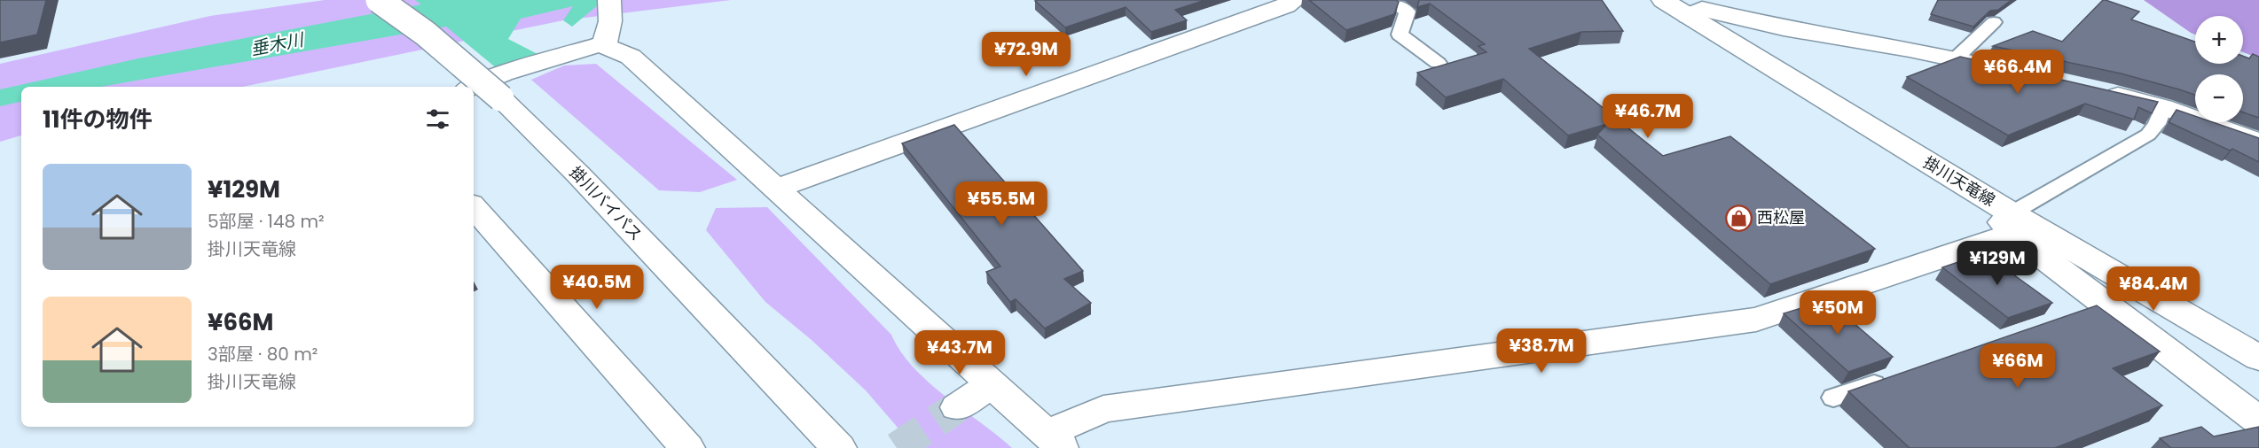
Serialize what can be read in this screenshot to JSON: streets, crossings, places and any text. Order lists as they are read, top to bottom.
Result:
{
  "streets": {
    "main road": ["掛川天竜線", "掛川バイパス"]
  },
  "water": ["垂木川"],
  "places": {
    "shop": ["西松屋"]
  },
  "page": {
    "map_buttons": ["+", "−"],
    "price": [
      "¥72.9M",
      "¥66.4M",
      "¥46.7M",
      "¥55.5M",
      "¥129M",
      "¥40.5M",
      "¥84.4M",
      "¥50M",
      "¥38.7M",
      "¥43.7M",
      "¥66M"
    ],
    "heading": "11件の物件",
    "list": [
      {
        "name": "¥129M",
        "note": "5部屋 · 148 m² · 掛川天竜線"
      },
      {
        "name": "¥66M",
        "note": "3部屋 · 80 m² · 掛川天竜線"
      }
    ]
  }
}
